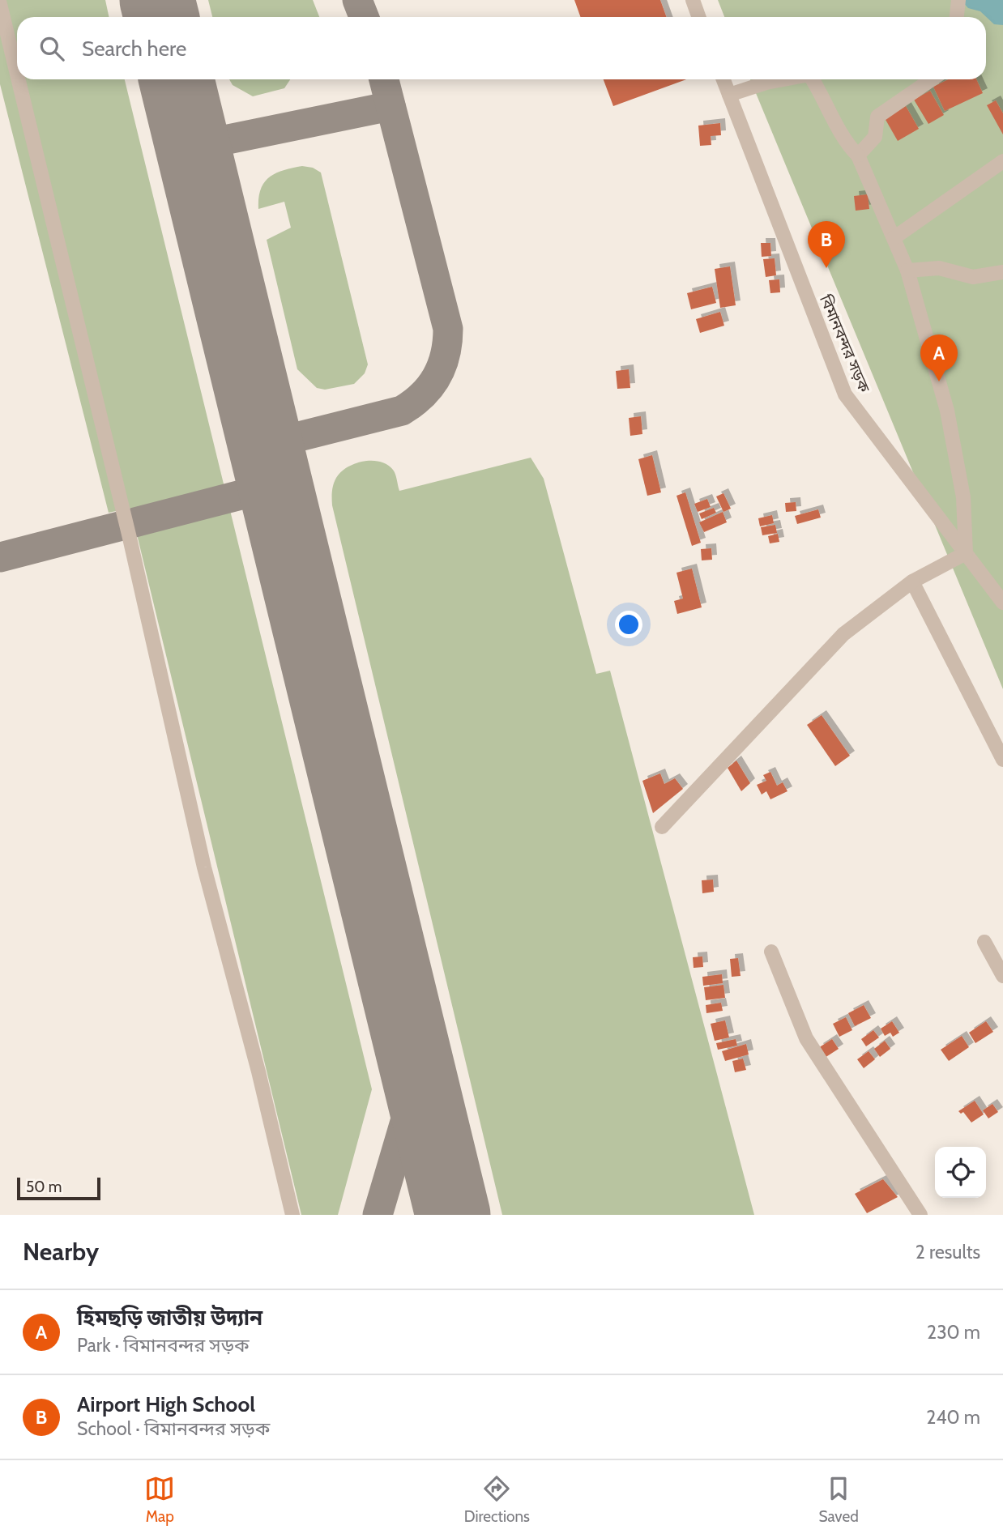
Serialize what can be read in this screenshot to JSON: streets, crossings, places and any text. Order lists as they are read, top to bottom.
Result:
{
  "streets": {
    "street": ["বিমানবন্দর সড়ক"]
  },
  "scale_bar": "50 m",
  "page": {
    "search": "Search here",
    "pins": ["B", "A"],
    "scale": "50 m",
    "heading": ["Nearby", "2 results"],
    "list": [
      {
        "mark": "A",
        "name": "হিমছড়ি জাতীয় উদ্যান",
        "note": "Park · বিমানবন্দর সড়ক",
        "value": "230 m"
      },
      {
        "mark": "B",
        "name": "Airport High School",
        "note": "School · বিমানবন্দর সড়ক",
        "value": "240 m"
      }
    ],
    "nav": ["Map", "Directions", "Saved"]
  }
}
